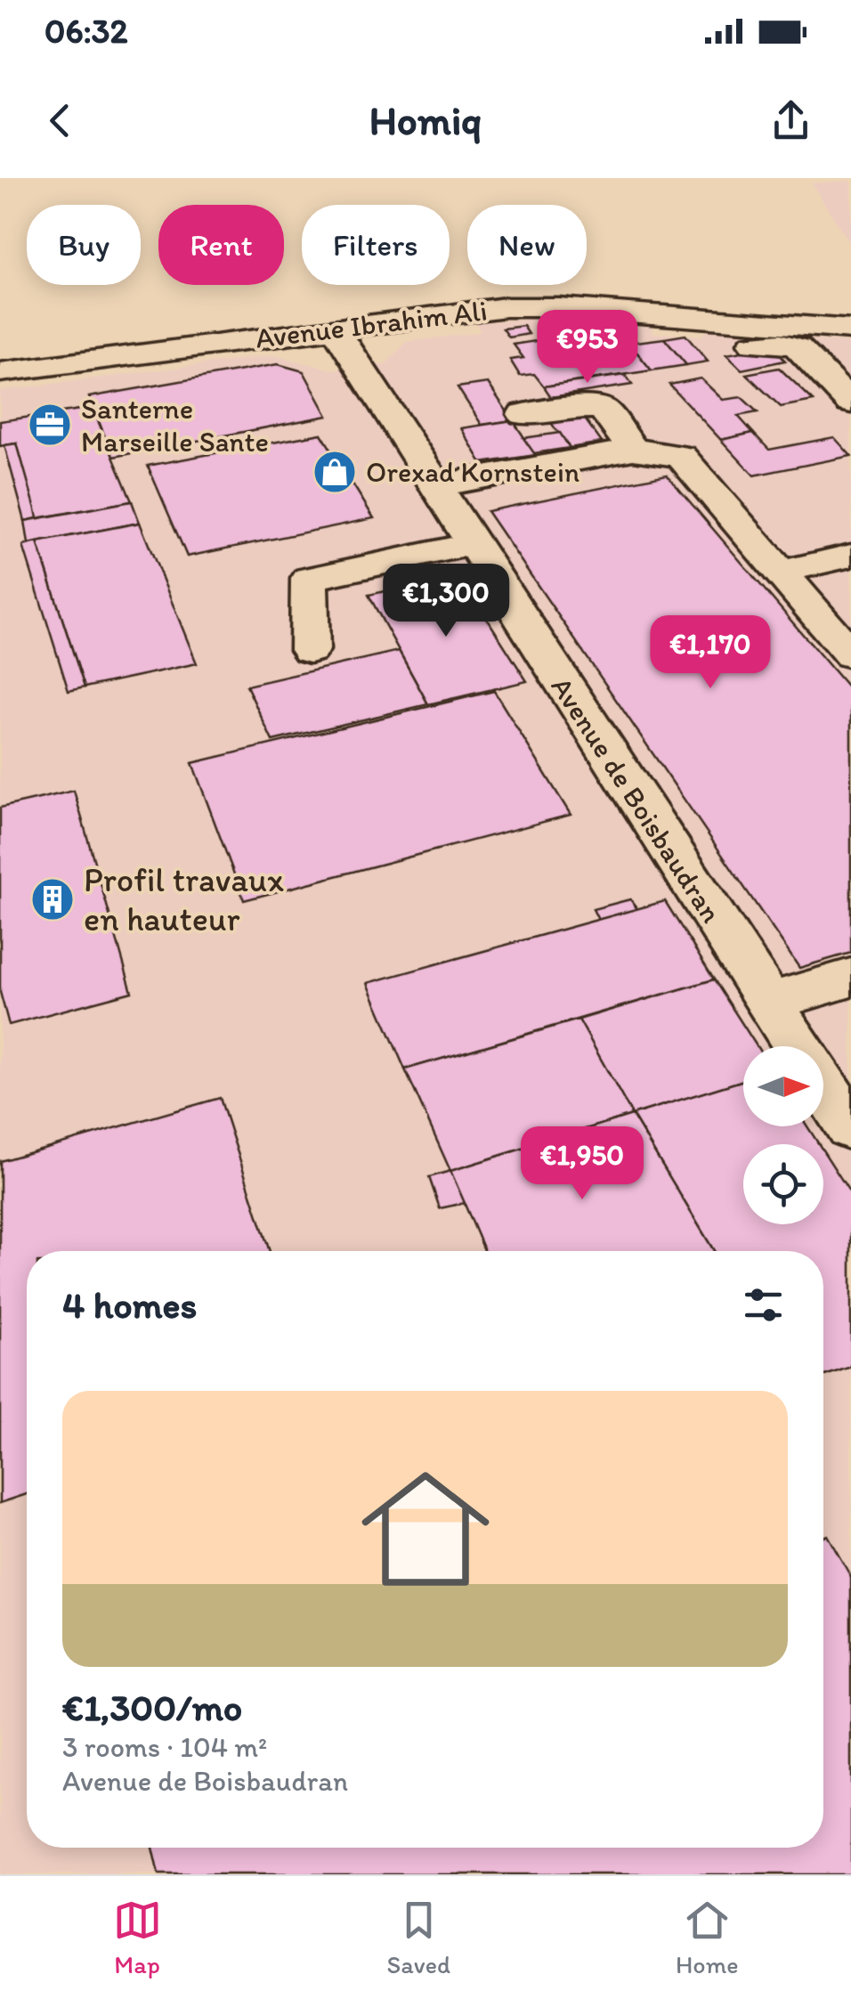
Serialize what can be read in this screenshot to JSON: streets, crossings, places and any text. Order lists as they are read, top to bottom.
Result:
{
  "streets": {
    "street": ["Avenue Ibrahim Ali", "Avenue de Boisbaudran"]
  },
  "crossings": [
    ["Avenue Ibrahim Ali", "Avenue de Boisbaudran"]
  ],
  "places": {
    "office": ["Santerne Marseille Sante"],
    "shop": ["Orexad Kornstein"],
    "building": ["Profil travaux en hauteur"]
  },
  "north": "right",
  "page": {
    "status": "06:32",
    "header": "Homiq",
    "chip": [
      "Buy",
      "Rent",
      "Filters",
      "New"
    ],
    "price": [
      "€953",
      "€1,300",
      "€1,170",
      "€1,950"
    ],
    "heading": "4 homes",
    "list": [
      {
        "name": "€1,300/mo",
        "note": "3 rooms · 104 m² · Avenue de Boisbaudran"
      }
    ],
    "tabs": ["Map", "Saved", "Home"]
  }
}
